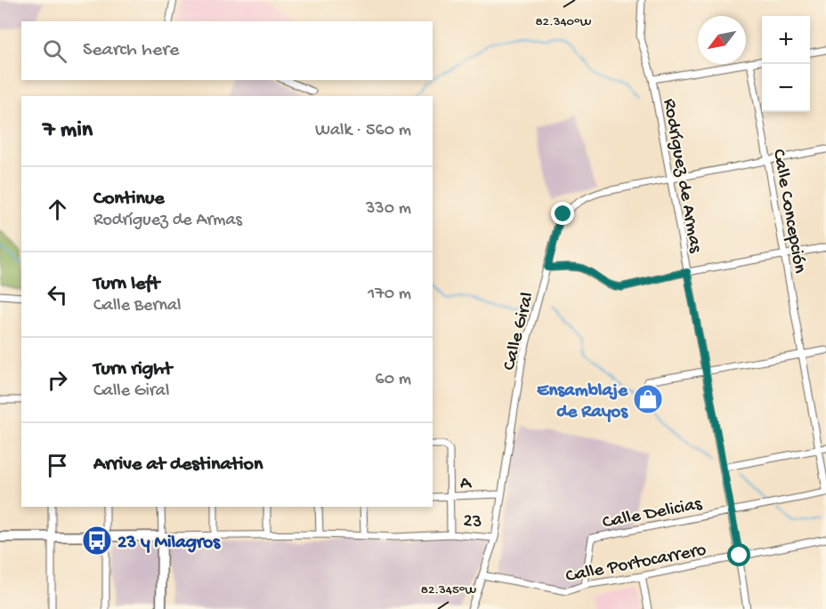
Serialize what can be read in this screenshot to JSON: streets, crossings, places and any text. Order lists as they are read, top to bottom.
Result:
{
  "streets": {
    "street": [
      "Rodríguez de Armas",
      "Calle Concepción",
      "Calle Giral",
      "A",
      "Calle Delicias",
      "23",
      "Calle Portocarrero"
    ]
  },
  "crossings": [
    ["Rodríguez de Armas", "Calle Giral"],
    ["Rodríguez de Armas", "Calle Delicias"],
    ["Rodríguez de Armas", "Calle Portocarrero"],
    ["Calle Concepción", "Calle Giral"],
    ["Calle Concepción", "Calle Delicias"],
    ["Calle Giral", "A"],
    ["Calle Giral", "23"],
    ["Calle Giral", "Calle Portocarrero"],
    ["Calle Delicias", "Calle Portocarrero"]
  ],
  "places": {
    "shop": ["Ensamblaje de Rayos"],
    "bus stop": ["23 y Milagros"]
  },
  "north": "bottom left",
  "page": {
    "map_buttons": ["+", "−"],
    "search": "Search here",
    "heading": ["7 min", "Walk · 560 m"],
    "list": [
      ["Continue", "Rodríguez de Armas", "330 m"],
      ["Turn left", "Calle Bernal", "170 m"],
      ["Turn right", "Calle Giral", "60 m"],
      "Arrive at destination"
    ]
  },
  "coordinates": ["82.340°W", "82.345°W"]
}
